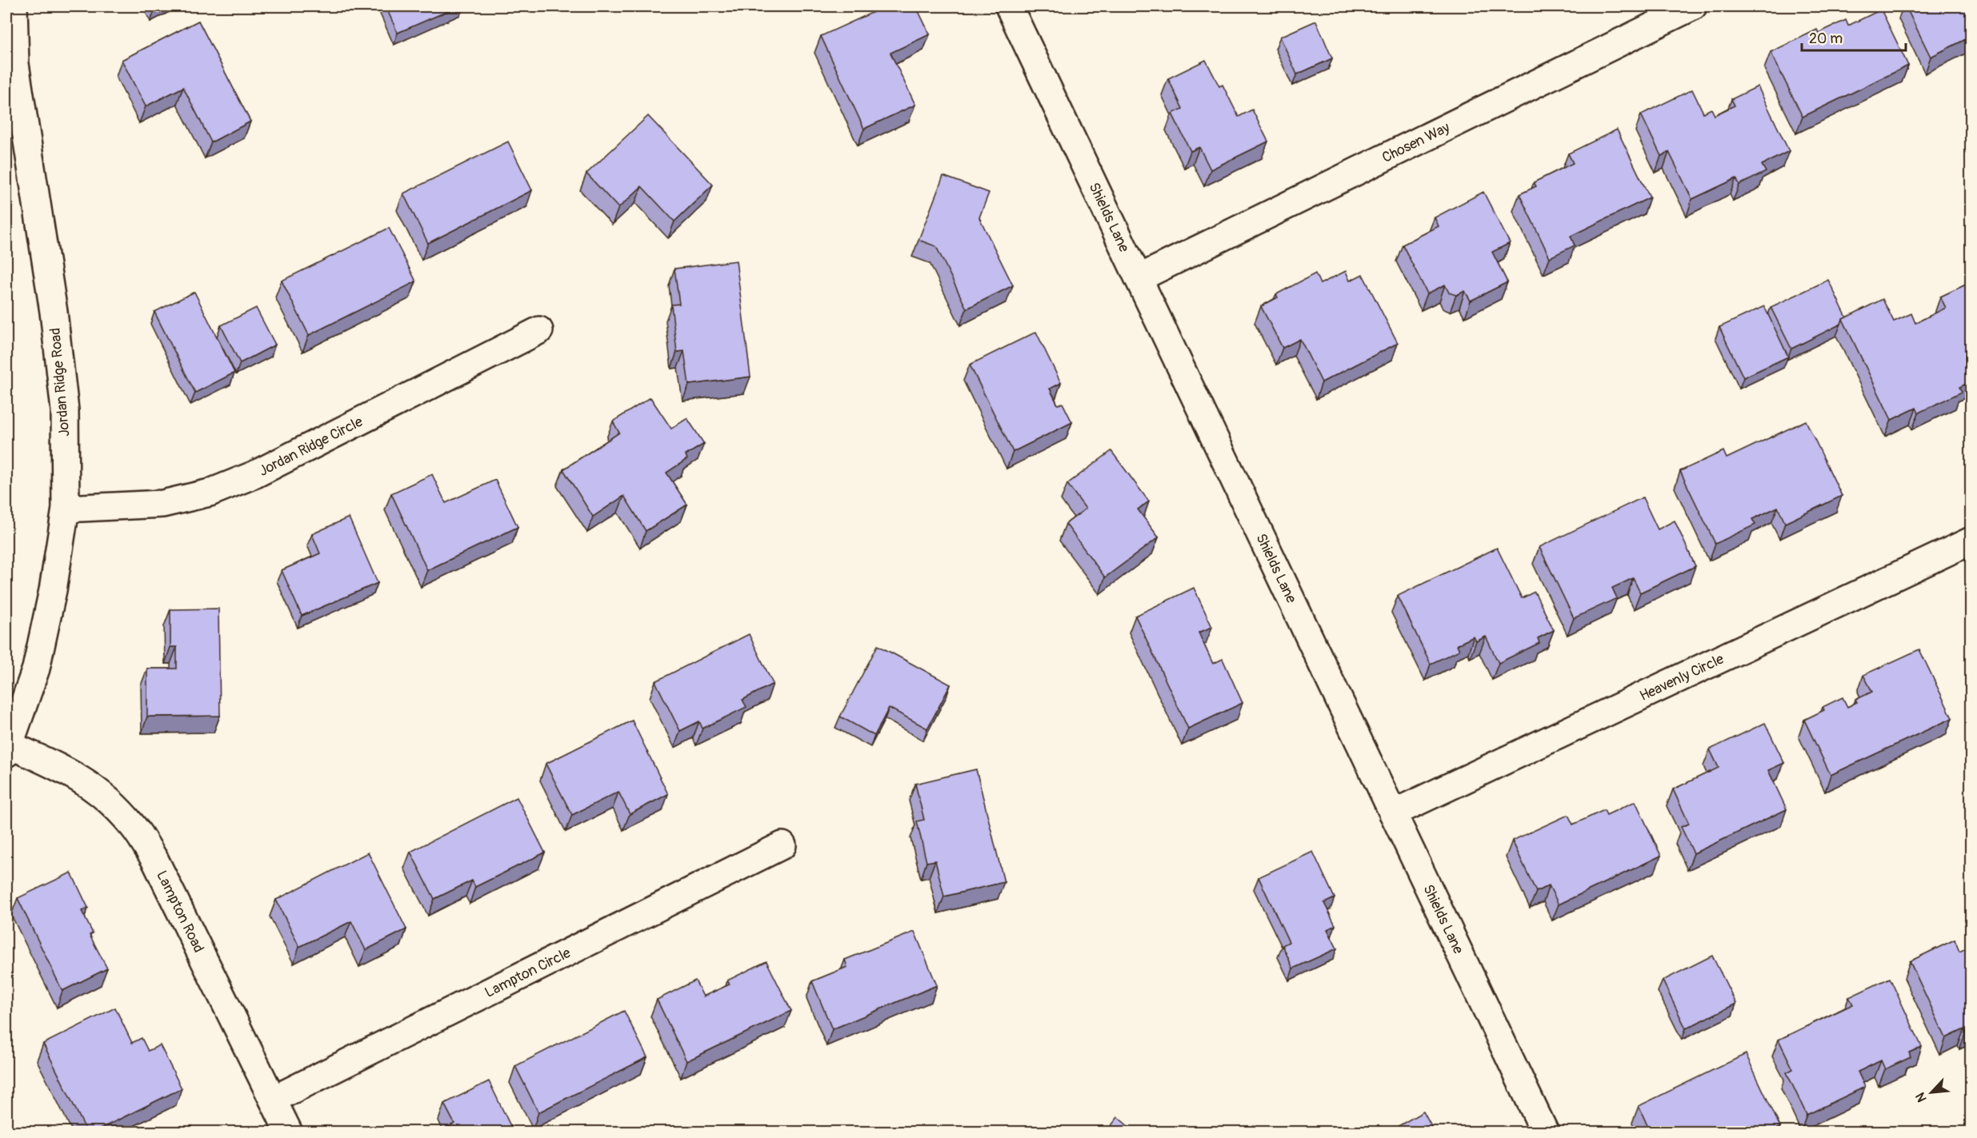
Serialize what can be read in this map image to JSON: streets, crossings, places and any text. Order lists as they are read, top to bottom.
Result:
{
  "streets": {
    "street": [
      "Chosen Way",
      "Shields Lane",
      "Jordan Ridge Road",
      "Jordan Ridge Circle",
      "Heavenly Circle",
      "Lampton Road",
      "Lampton Circle"
    ]
  },
  "crossings": [
    ["Chosen Way", "Shields Lane"],
    ["Shields Lane", "Heavenly Circle"],
    ["Jordan Ridge Road", "Jordan Ridge Circle"],
    ["Jordan Ridge Road", "Lampton Road"],
    ["Lampton Road", "Lampton Circle"]
  ],
  "scale_bar": "20 m",
  "north": "bottom left"
}
